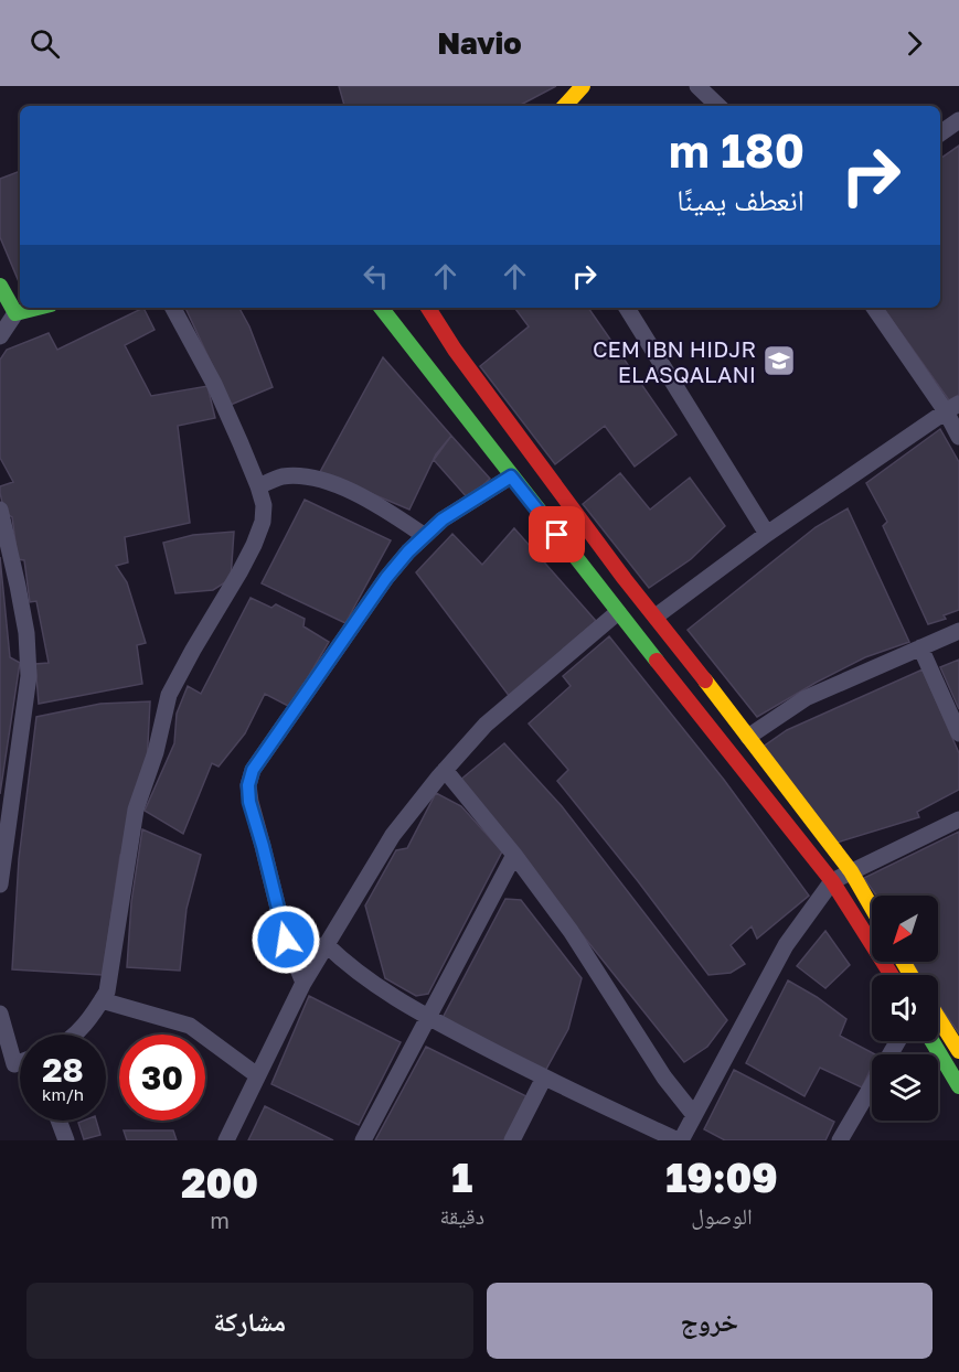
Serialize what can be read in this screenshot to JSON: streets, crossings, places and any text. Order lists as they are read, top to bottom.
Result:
{
  "places": {
    "school or university": ["CEM IBN HIDJR ELASQALANI"]
  },
  "north": "bottom left",
  "page": {
    "header": "Navio",
    "turn": ["180 m", "انعطف يمينًا"],
    "speed": "28 km/h",
    "limit": "30",
    "eta": [
      "19:09",
      "الوصول",
      "1",
      "دقيقة",
      "200",
      "m"
    ],
    "buttons": ["خروج", "مشاركة"]
  }
}
